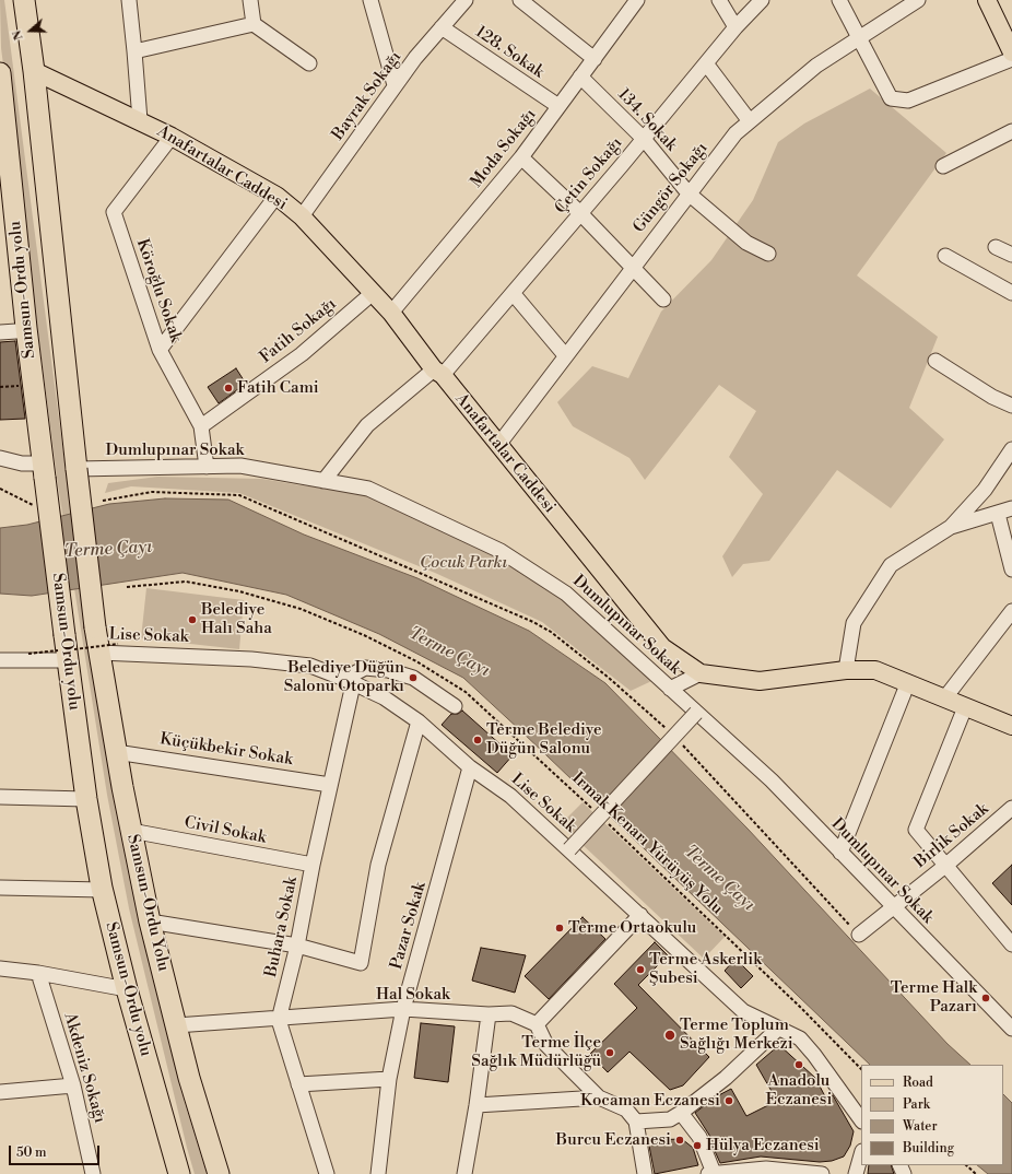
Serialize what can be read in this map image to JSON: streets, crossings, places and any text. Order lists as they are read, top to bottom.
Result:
{
  "streets": {
    "highway": ["Samsun-Ordu yolu", "Samsun-Ordu Yolu"],
    "main road": ["Anafartalar Caddesi"],
    "street": [
      "128. Sokak",
      "Bayrak Sokağı",
      "134. Sokak",
      "Moda Sokağı",
      "Çetin Sokağı",
      "Güngör Sokağı",
      "Köroğlu Sokak",
      "Fatih Sokağı",
      "Dumlupınar Sokak",
      "Lise Sokak",
      "Küçükbekir Sokak",
      "Civil Sokak",
      "Birlik Sokak",
      "Pazar Sokak",
      "Buhara Sokak",
      "Hal Sokak",
      "Akdeniz Sokağı"
    ],
    "path": ["Irmak Kenarı Yürüyüş Yolu"]
  },
  "crossings": [
    ["128. Sokak", "Bayrak Sokağı"],
    ["128. Sokak", "Moda Sokağı"],
    ["Bayrak Sokağı", "Anafartalar Caddesi"],
    ["134. Sokak", "Moda Sokağı"],
    ["134. Sokak", "Çetin Sokağı"],
    ["134. Sokak", "Güngör Sokağı"],
    ["Moda Sokağı", "Anafartalar Caddesi"],
    ["Anafartalar Caddesi", "Çetin Sokağı"],
    ["Anafartalar Caddesi", "Güngör Sokağı"],
    ["Anafartalar Caddesi", "Samsun-Ordu yolu"],
    ["Anafartalar Caddesi", "Köroğlu Sokak"],
    ["Anafartalar Caddesi", "Fatih Sokağı"],
    ["Çetin Sokağı", "Dumlupınar Sokak"],
    ["Samsun-Ordu yolu", "Dumlupınar Sokak"],
    ["Samsun-Ordu yolu", "Samsun-Ordu Yolu"],
    ["Köroğlu Sokak", "Fatih Sokağı"],
    ["Köroğlu Sokak", "Dumlupınar Sokak"],
    ["Dumlupınar Sokak", "Birlik Sokak"],
    ["Lise Sokak", "Samsun-Ordu Yolu"],
    ["Lise Sokak", "Pazar Sokak"],
    ["Lise Sokak", "Buhara Sokak"],
    ["Küçükbekir Sokak", "Samsun-Ordu Yolu"],
    ["Küçükbekir Sokak", "Buhara Sokak"],
    ["Civil Sokak", "Samsun-Ordu Yolu"],
    ["Civil Sokak", "Buhara Sokak"],
    ["Samsun-Ordu Yolu", "Hal Sokak"],
    ["Pazar Sokak", "Hal Sokak"],
    ["Buhara Sokak", "Hal Sokak"]
  ],
  "water": ["Terme Çayı"],
  "parks": ["Çocuk Parkı"],
  "places": [
    "Fatih Cami",
    "Belediye Halı Saha",
    "Belediye Düğün Salonu Otoparkı",
    "Terme Belediye Düğün Salonu",
    "Terme Ortaokulu",
    "Terme Askerlik Şubesi",
    "Terme Halk Pazarı",
    "Terme Toplum Sağlığı Merkezi",
    "Terme İlçe Sağlık Müdürlüğü",
    "Anadolu Eczanesi",
    "Kocaman Eczanesi",
    "Burcu Eczanesi",
    "Hülya Eczanesi"
  ],
  "legend": [
    "Road",
    "Park",
    "Water",
    "Building"
  ],
  "scale_bar": "50 m",
  "north": "left"
}
